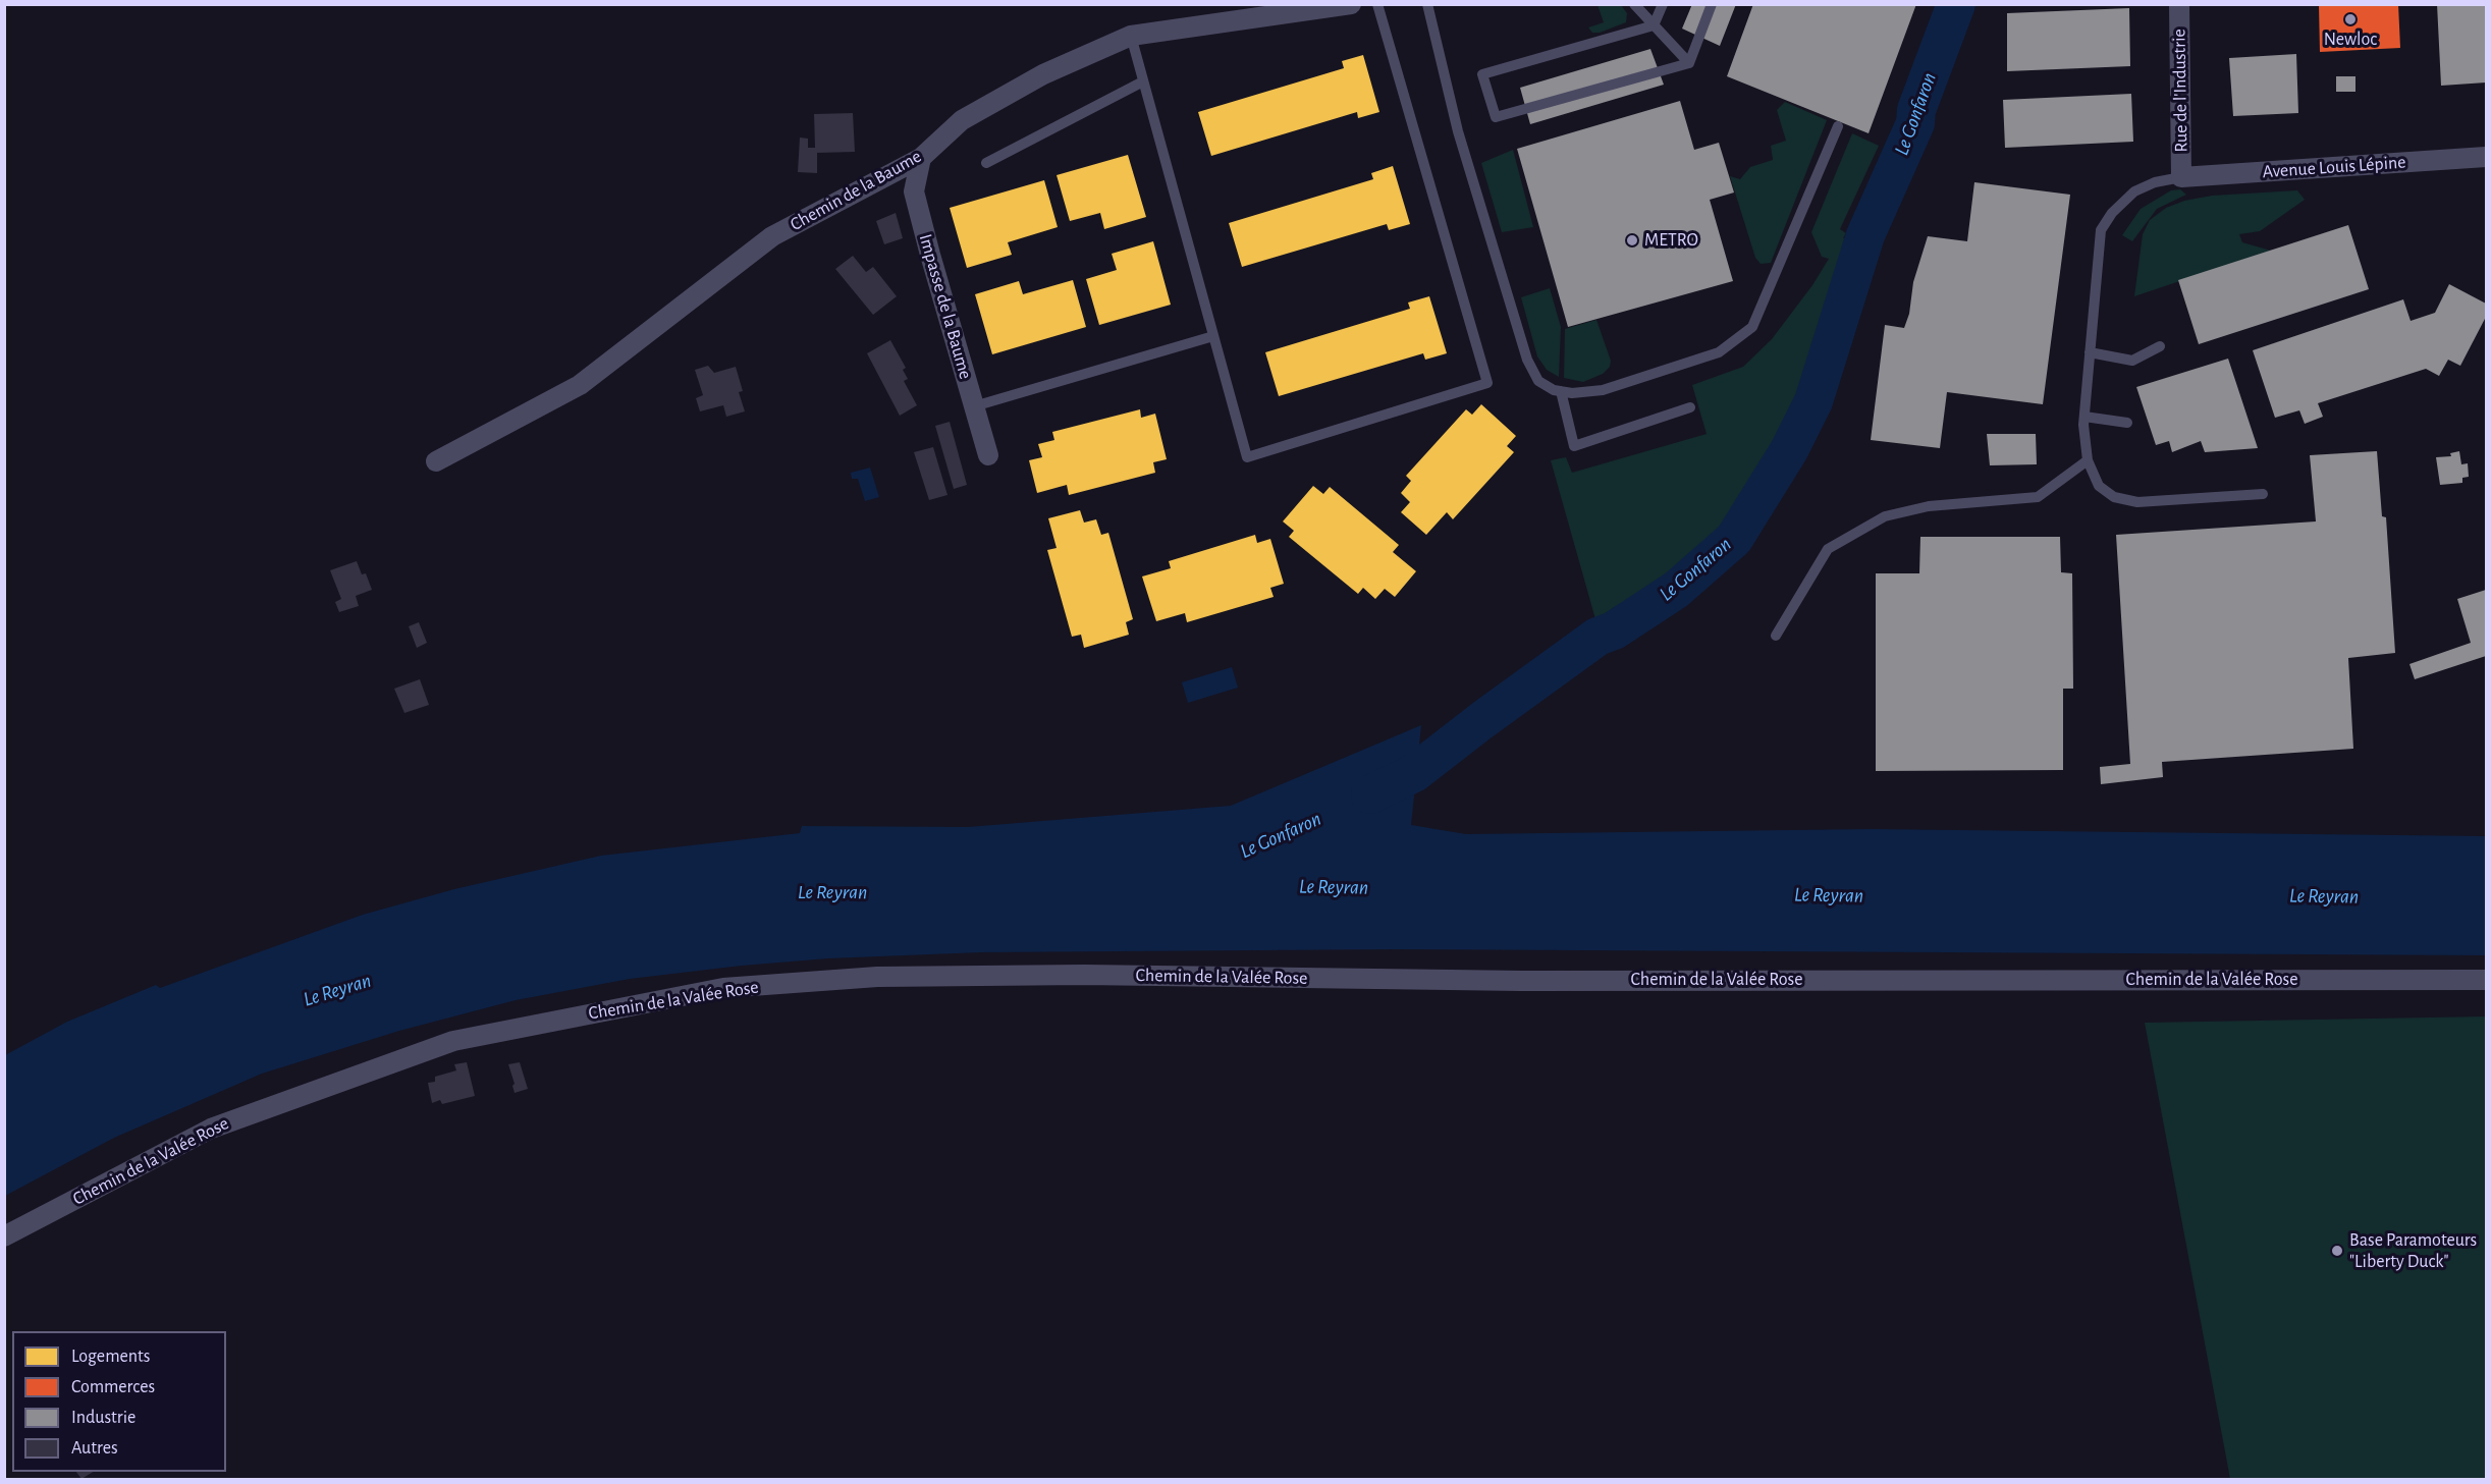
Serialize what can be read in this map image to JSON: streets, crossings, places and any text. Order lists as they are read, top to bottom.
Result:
{
  "streets": {
    "street": [
      "Rue de l'Industrie",
      "Avenue Louis Lépine",
      "Chemin de la Baume",
      "Impasse de la Baume",
      "Chemin de la Valée Rose"
    ]
  },
  "crossings": [
    ["Rue de l'Industrie", "Avenue Louis Lépine"],
    ["Chemin de la Baume", "Impasse de la Baume"]
  ],
  "water": ["Le Gonfaron", "Le Reyran"],
  "places": ["Newloc", "METRO", "Base Paramoteurs \"Liberty Duck\""],
  "legend": [
    "Logements",
    "Commerces",
    "Industrie",
    "Autres"
  ]
}
